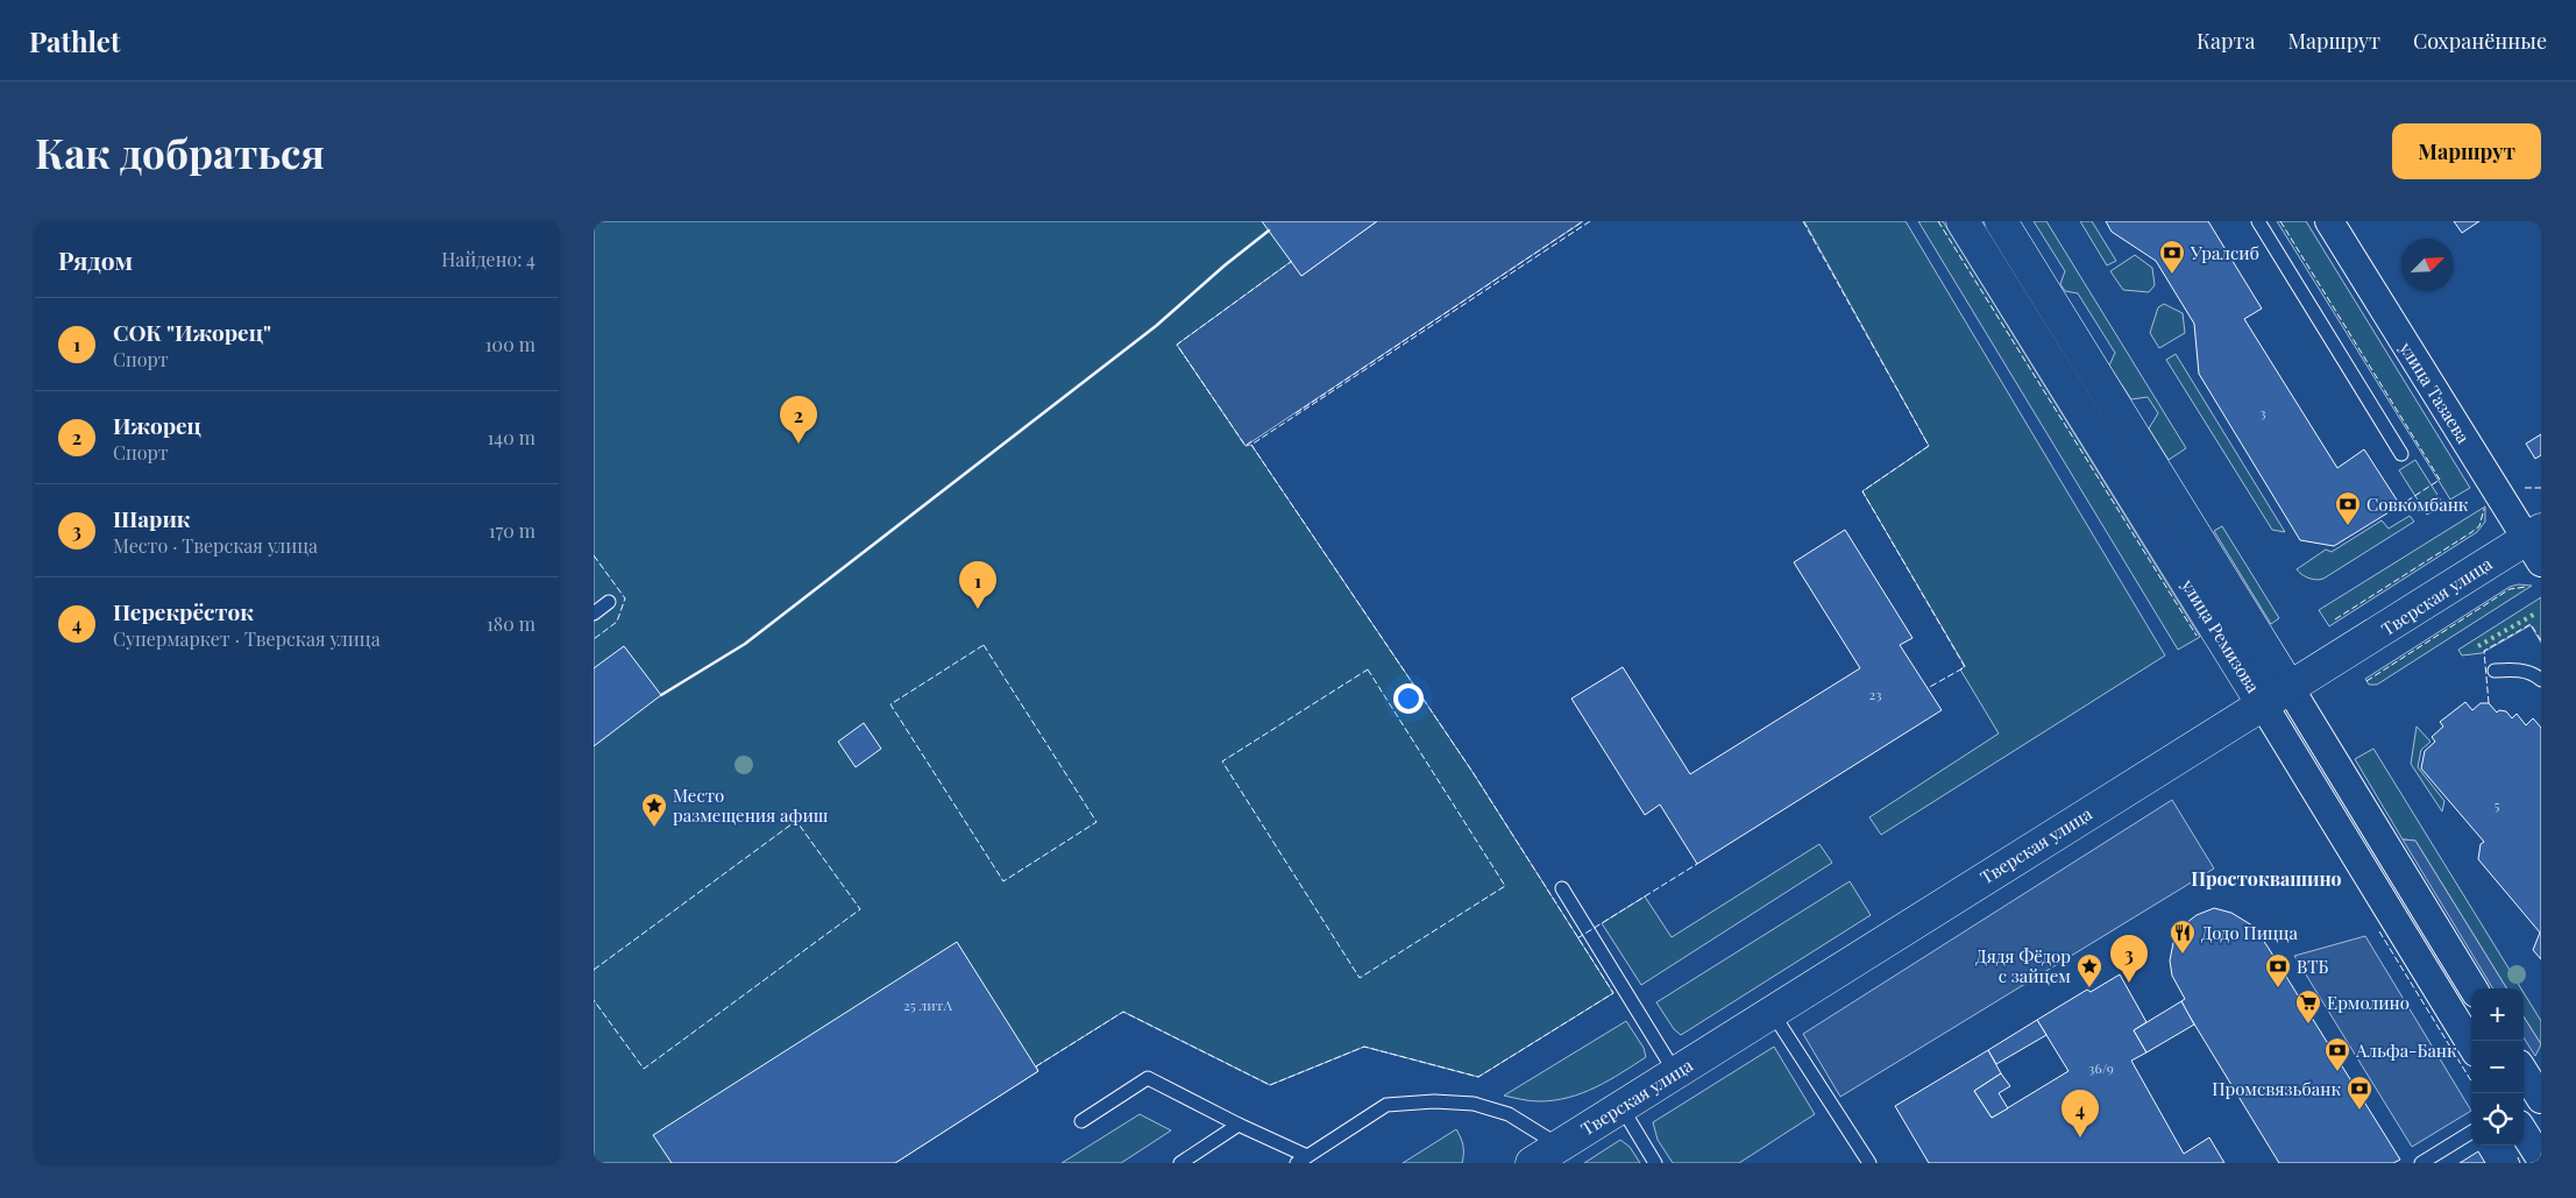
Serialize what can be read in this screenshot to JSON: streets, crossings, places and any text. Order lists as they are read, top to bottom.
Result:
{
  "streets": {
    "main road": ["Тверская улица", "улица Ремизова"],
    "street": ["улица Тазаева"]
  },
  "crossings": [
    ["улица Тазаева", "Тверская улица"],
    ["Тверская улица", "улица Ремизова"]
  ],
  "districts": ["Простоквашино"],
  "places": {
    "bank": [
      "Уралсиб",
      "Совкомбанк",
      "ВТБ",
      "Альфа-Банк",
      "Промсвязьбанк"
    ],
    "place": ["Место размещения афиш", "Дядя Фёдор с зайцем"],
    "restaurant": ["Додо Пицца"],
    "supermarket": ["Ермолино"]
  },
  "house_numbers": [
    "3",
    "23",
    "5",
    "25 литА",
    "36/9"
  ],
  "north": "top right",
  "page": {
    "header": "Pathlet",
    "nav": ["Карта", "Маршрут", "Сохранённые"],
    "buttons": "Маршрут",
    "title": "Как добраться",
    "heading": ["Рядом", "Найдено: 4"],
    "list": [
      {
        "mark": "1",
        "name": "СОК \"Ижорец\"",
        "note": "Спорт",
        "value": "100 m"
      },
      {
        "mark": "2",
        "name": "Ижорец",
        "note": "Спорт",
        "value": "140 m"
      },
      {
        "mark": "3",
        "name": "Шарик",
        "note": "Место · Тверская улица",
        "value": "170 m"
      },
      {
        "mark": "4",
        "name": "Перекрёсток",
        "note": "Супермаркет · Тверская улица",
        "value": "180 m"
      }
    ],
    "pins": [
      "2",
      "1",
      "3",
      "4"
    ],
    "map_buttons": ["+", "−"]
  }
}
